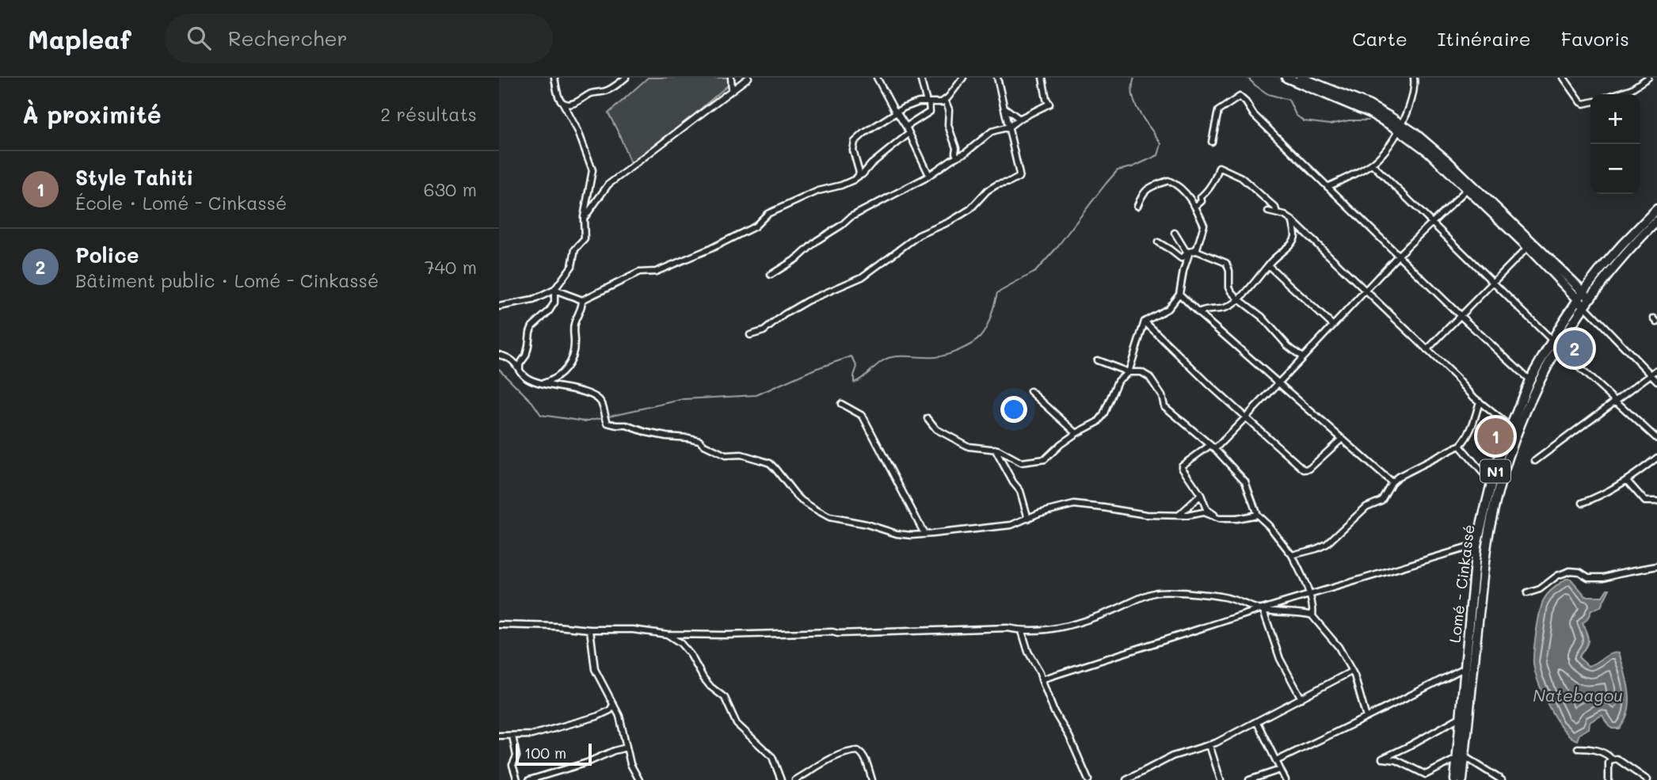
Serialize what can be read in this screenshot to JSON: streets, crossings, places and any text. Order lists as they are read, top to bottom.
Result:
{
  "streets": {
    "main road": ["N1", "Lomé - Cinkassé"]
  },
  "water": ["Natebagou"],
  "scale_bar": "100 m",
  "page": {
    "header": "Mapleaf",
    "search": "Rechercher",
    "nav": ["Carte", "Itinéraire", "Favoris"],
    "heading": ["À proximité", "2 résultats"],
    "map_buttons": ["+", "−"],
    "list": [
      {
        "mark": "1",
        "name": "Style Tahiti",
        "note": "École · Lomé - Cinkassé",
        "value": "630 m"
      },
      {
        "mark": "2",
        "name": "Police",
        "note": "Bâtiment public · Lomé - Cinkassé",
        "value": "740 m"
      }
    ],
    "pins": ["2", "1"],
    "scale": "100 m"
  }
}
